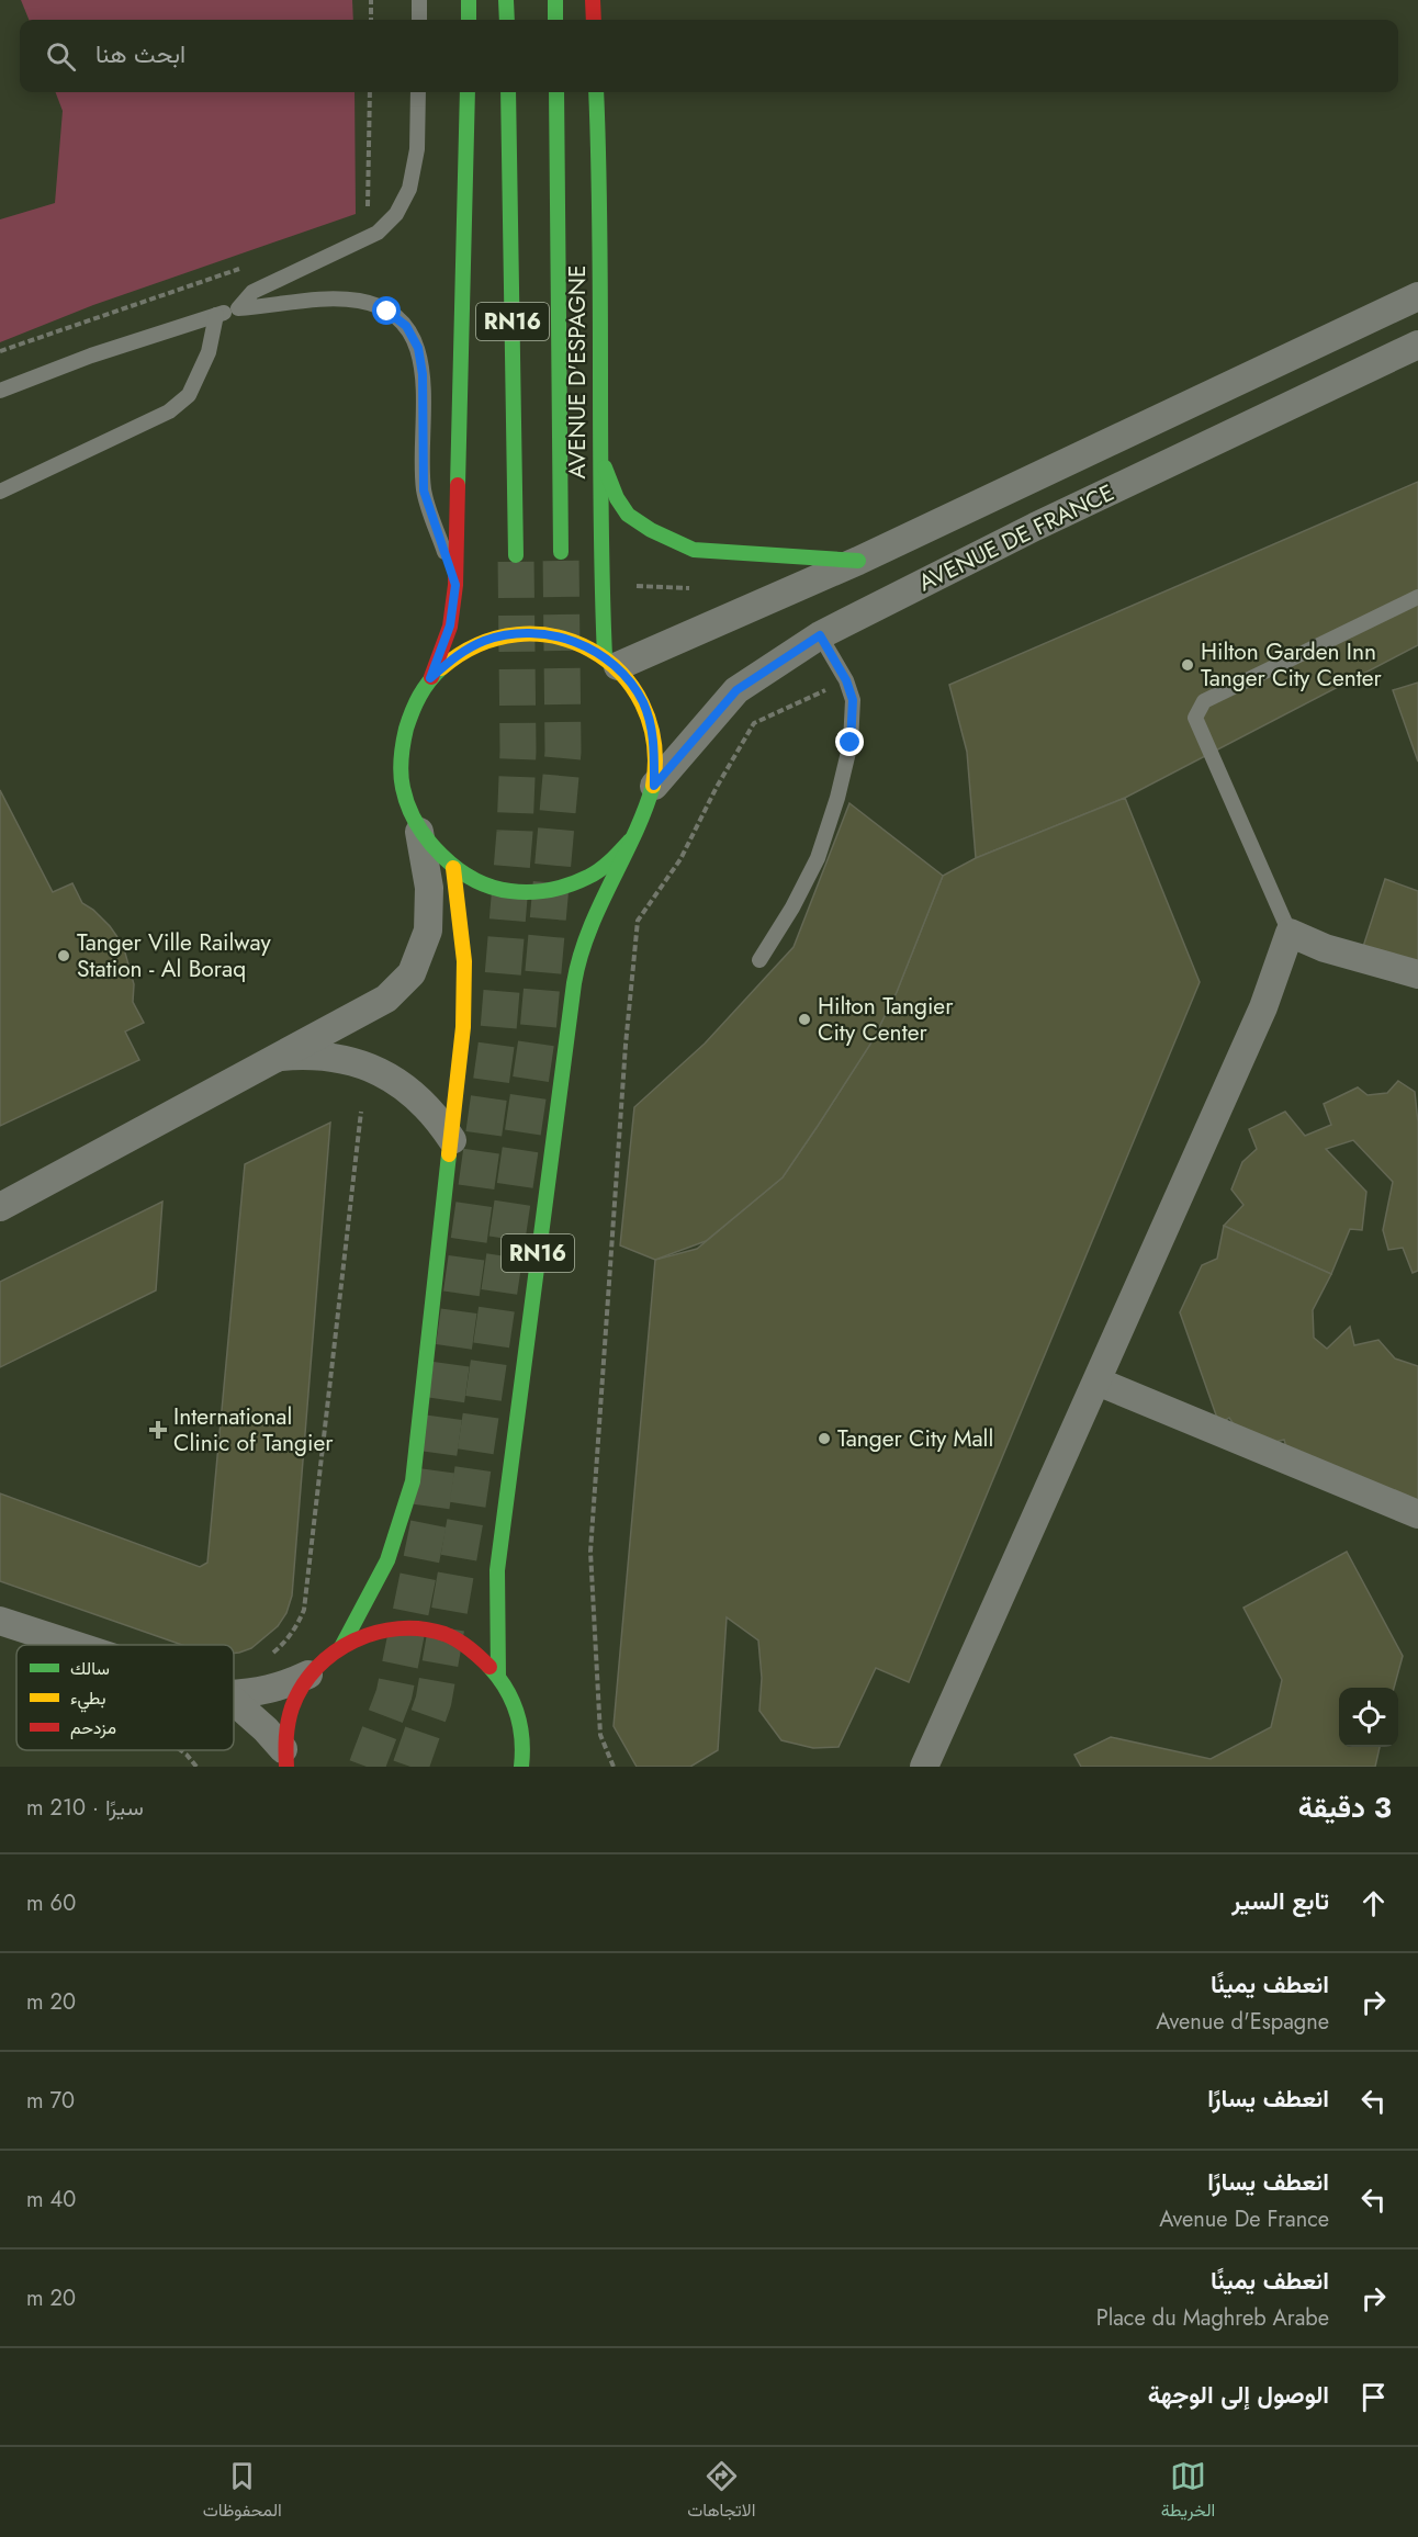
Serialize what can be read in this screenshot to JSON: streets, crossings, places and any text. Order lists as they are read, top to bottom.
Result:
{
  "streets": {
    "main road": ["RN16", "AVENUE D'ESPAGNE"],
    "street": ["AVENUE DE FRANCE"]
  },
  "crossings": [
    ["RN16", "AVENUE D'ESPAGNE"],
    ["RN16", "AVENUE DE FRANCE"],
    ["AVENUE D'ESPAGNE", "AVENUE DE FRANCE"]
  ],
  "places": {
    "other": [
      "Hilton Garden Inn Tanger City Center",
      "Tanger Ville Railway Station - Al Boraq",
      "Hilton Tangier City Center",
      "Tanger City Mall"
    ],
    "health": ["International Clinic of Tangier"]
  },
  "legend": ["سالك", "بطيء", "مزدحم"],
  "page": {
    "search": "ابحث هنا",
    "heading": ["3 دقيقة", "سيرًا · 210 m"],
    "list": [
      ["تابع السير", "60 m"],
      ["انعطف يمينًا", "Avenue d'Espagne", "20 m"],
      ["انعطف يسارًا", "70 m"],
      ["انعطف يسارًا", "Avenue De France", "40 m"],
      ["انعطف يمينًا", "Place du Maghreb Arabe", "20 m"],
      "الوصول إلى الوجهة"
    ],
    "nav": ["الخريطة", "الاتجاهات", "المحفوظات"]
  }
}
